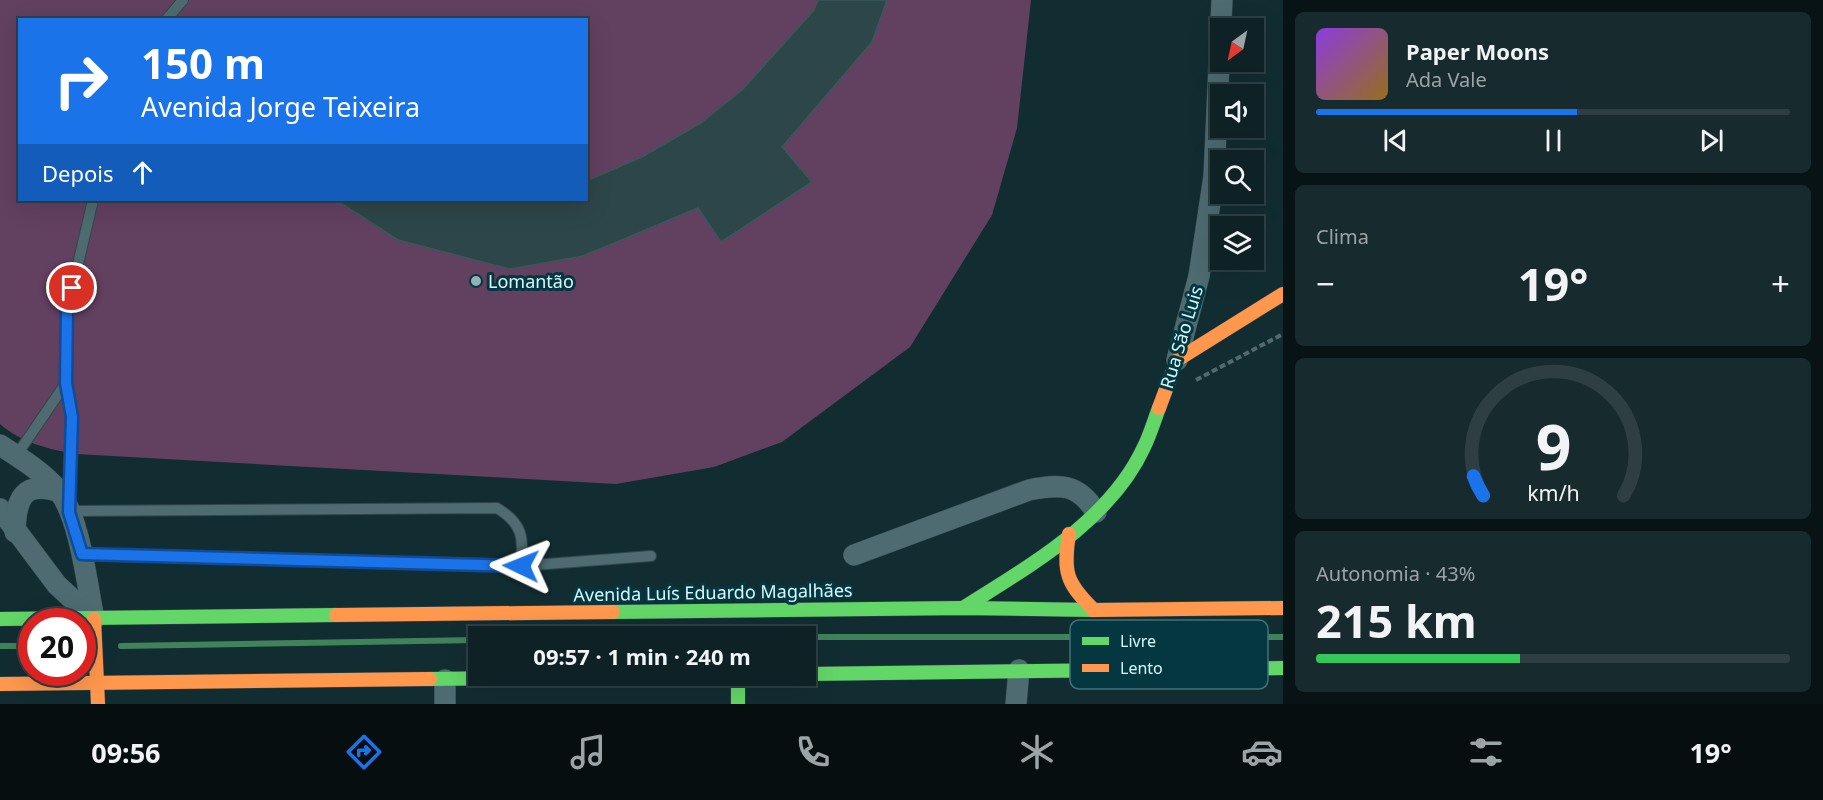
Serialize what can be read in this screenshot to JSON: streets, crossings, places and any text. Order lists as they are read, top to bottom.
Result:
{
  "streets": {
    "main road": ["Rua São Luis", "Avenida Luís Eduardo Magalhães"]
  },
  "crossings": [
    ["Rua São Luis", "Avenida Luís Eduardo Magalhães"]
  ],
  "places": ["Lomantão"],
  "legend": ["Livre", "Lento"],
  "north": "bottom left",
  "page": {
    "turn": ["150 m", "Avenida Jorge Teixeira"],
    "song": ["Paper Moons", "Ada Vale"],
    "then": "Depois",
    "tile": [
      "Clima",
      ["Autonomia · 43%", "215 km"]
    ],
    "heat": ["−", "19°", "+"],
    "limit": "20",
    "trip": "09:57 · 1 min · 240 m",
    "tabs": ["09:56", "19°"],
    "gauge": ["9", "km/h"]
  }
}
